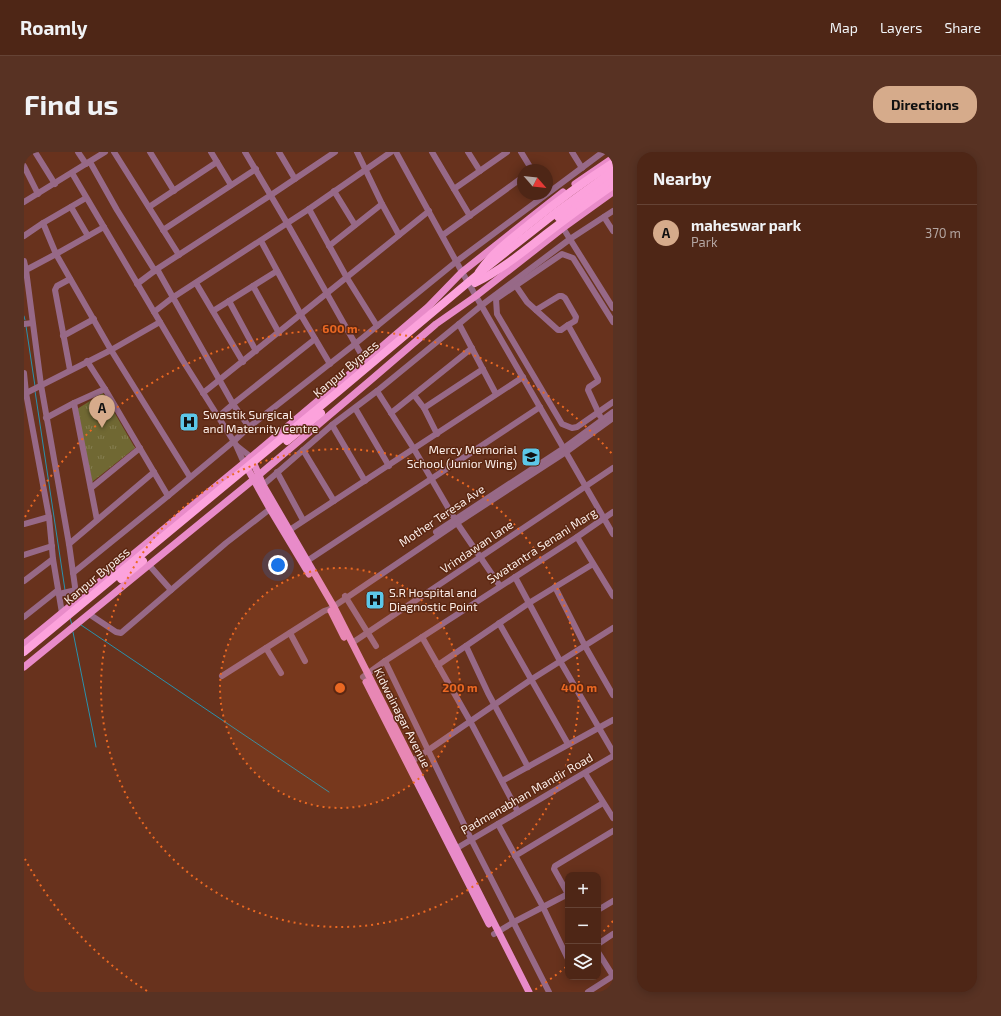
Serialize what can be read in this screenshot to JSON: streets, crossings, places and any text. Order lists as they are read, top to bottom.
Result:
{
  "streets": {
    "highway": ["Kanpur Bypass"],
    "main road": ["Kidwainagar Avenue"],
    "street": ["Swatantra Senani Marg", "Vrindawan lane", "Padmanabhan Mandir Road"]
  },
  "crossings": [
    ["Swatantra Senani Marg", "Kidwainagar Avenue"],
    ["Vrindawan lane", "Kidwainagar Avenue"],
    ["Kidwainagar Avenue", "Padmanabhan Mandir Road"]
  ],
  "places": {
    "hospital": ["Swastik Surgical and Maternity Centre", "S.R Hospital and Diagnostic Point"],
    "school or university": ["Mercy Memorial School (Junior Wing)"]
  },
  "north": "bottom right",
  "page": {
    "header": "Roamly",
    "nav": ["Map", "Layers", "Share"],
    "buttons": "Directions",
    "title": "Find us",
    "heading": "Nearby",
    "list": [
      {
        "mark": "A",
        "name": "maheswar park",
        "note": "Park",
        "value": "370 m"
      }
    ],
    "pins": "A",
    "map_buttons": ["+", "−"]
  },
  "rings": ["600 m", "200 m", "400 m"]
}
